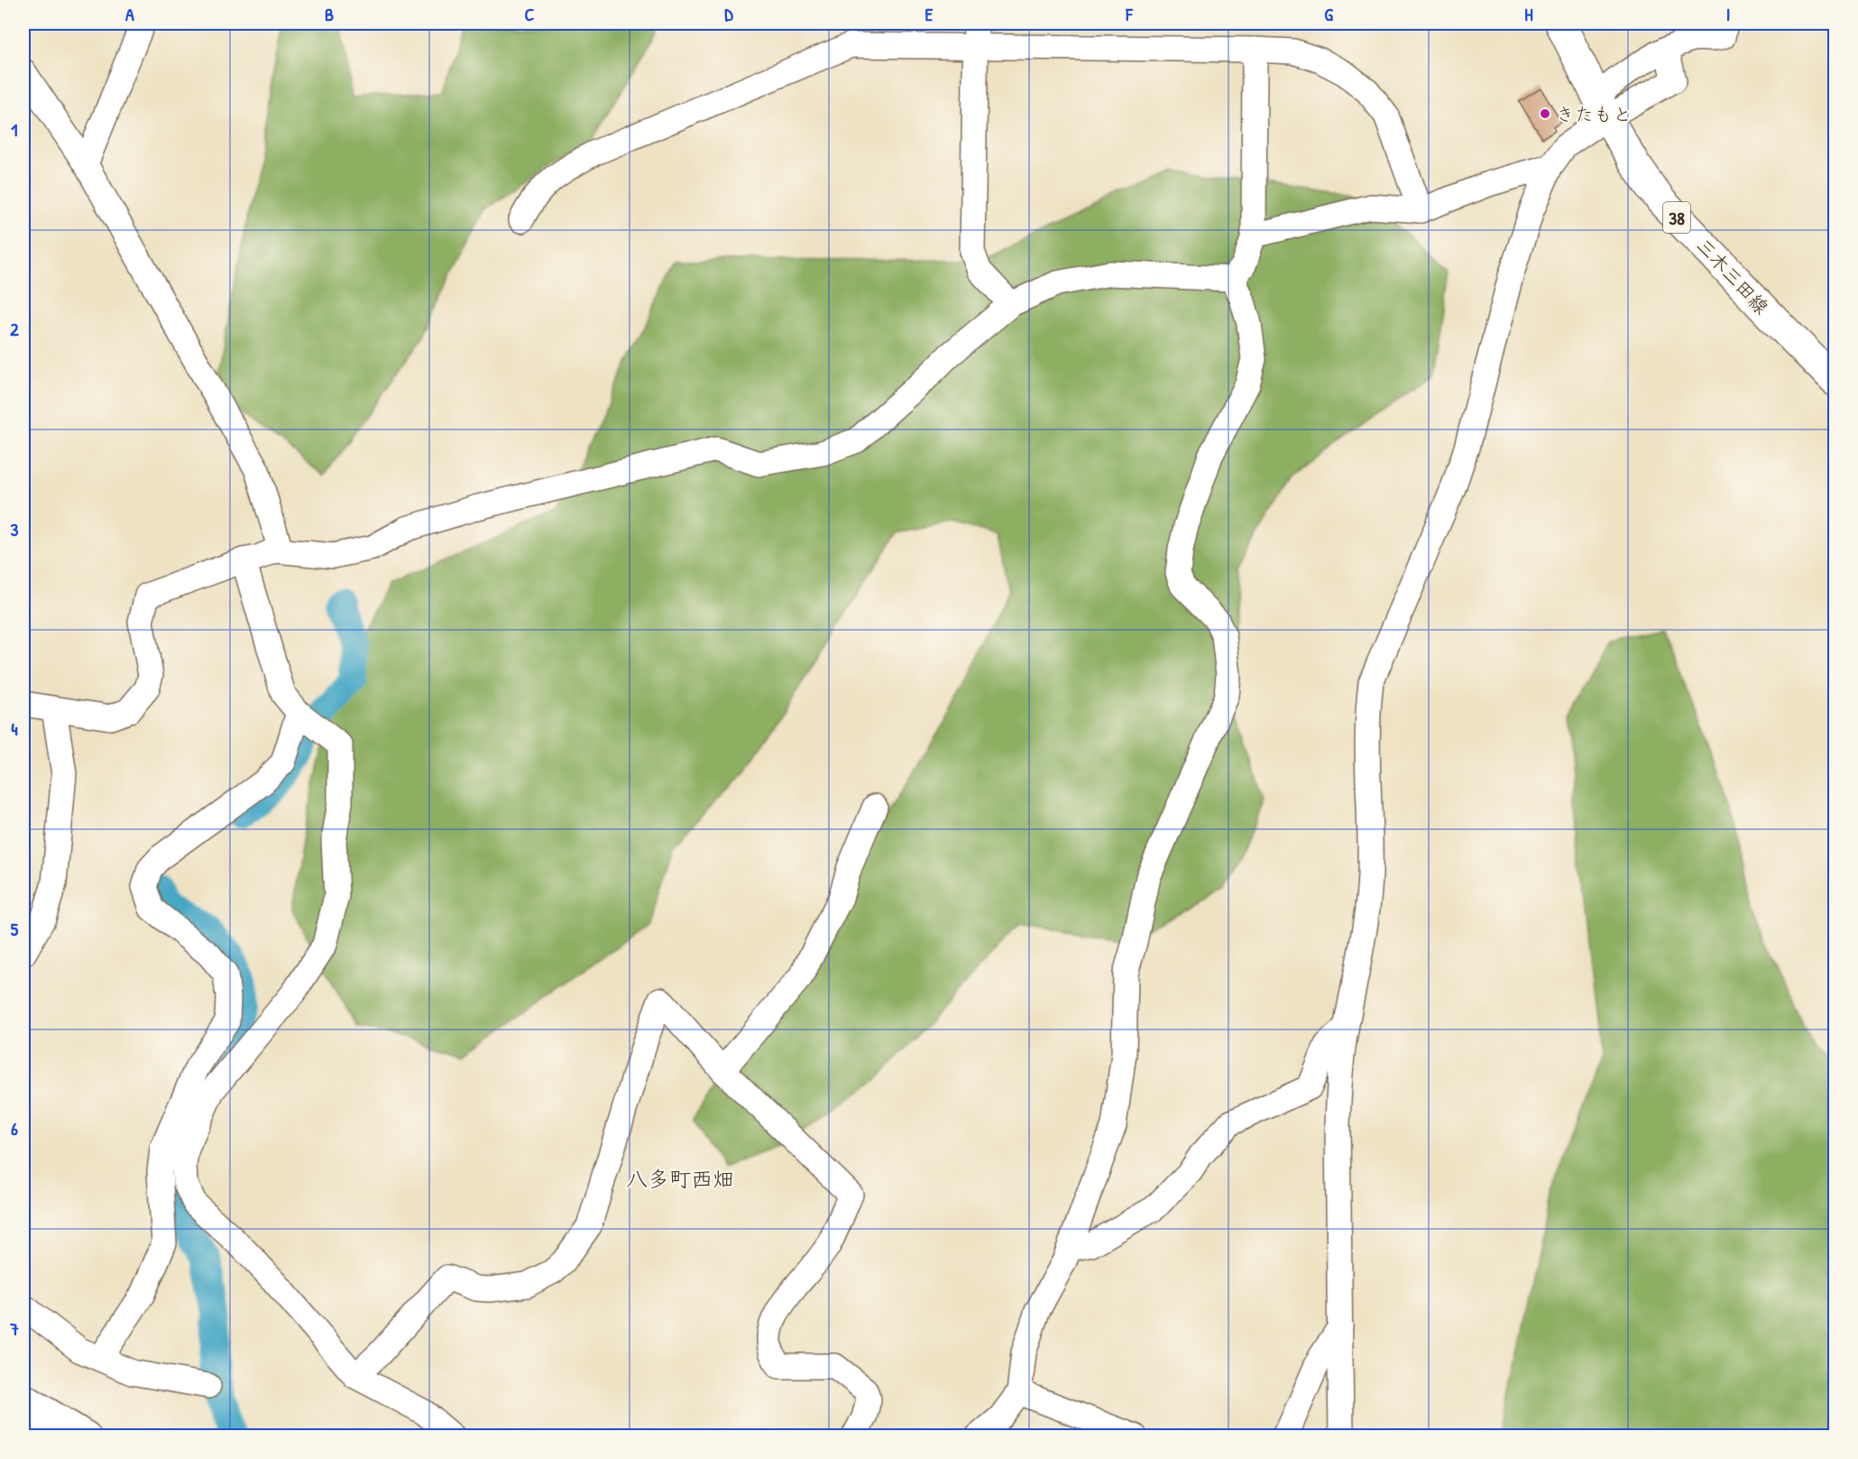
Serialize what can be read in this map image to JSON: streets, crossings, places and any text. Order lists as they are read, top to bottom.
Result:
{
  "streets": {
    "main road": ["38", "三木三田線"]
  },
  "districts": ["八多町西畑"],
  "places": ["きたもと"],
  "grid": {
    "columns": [
      "A",
      "B",
      "C",
      "D",
      "E",
      "F",
      "G",
      "H",
      "I"
    ],
    "rows": [
      "1",
      "2",
      "3",
      "4",
      "5",
      "6",
      "7"
    ]
  }
}
